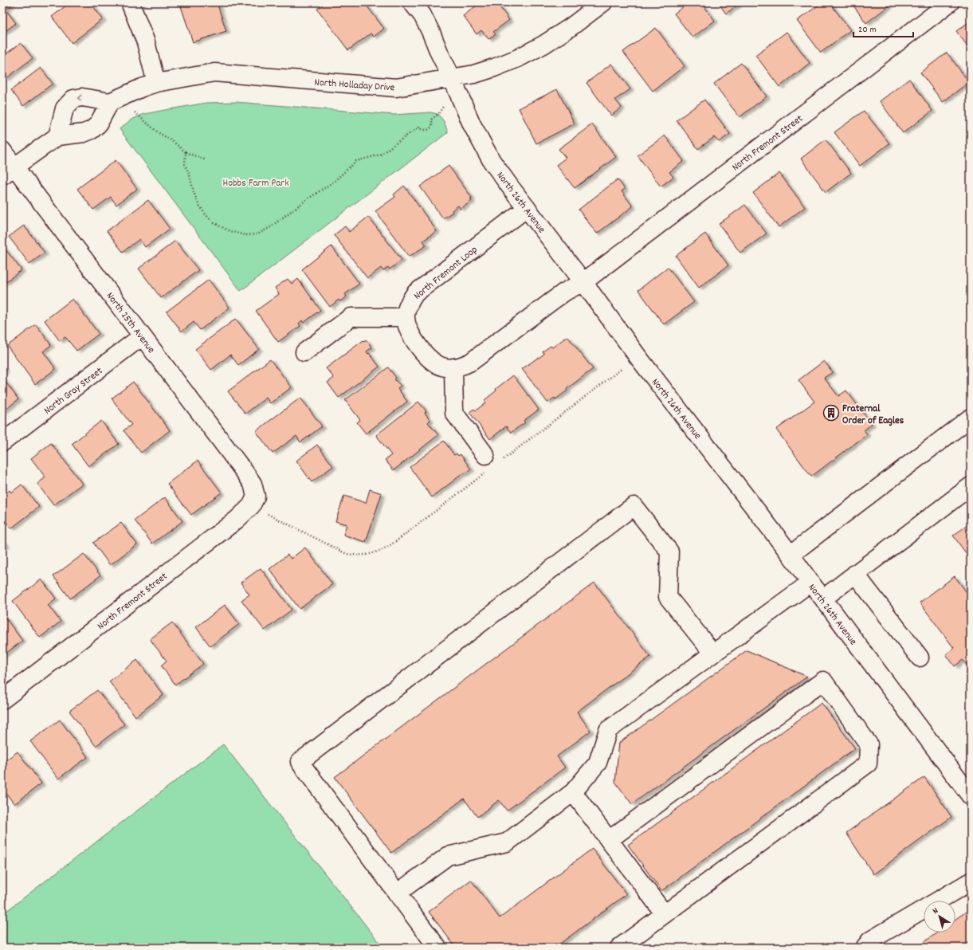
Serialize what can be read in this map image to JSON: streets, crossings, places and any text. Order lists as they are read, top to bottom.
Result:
{
  "streets": {
    "street": [
      "North Holladay Drive",
      "North Fremont Street",
      "North 26th Avenue",
      "North Fremont Loop",
      "North 25th Avenue",
      "North Gray Street"
    ]
  },
  "crossings": [
    ["North Holladay Drive", "North 26th Avenue"],
    ["North Fremont Street", "North 26th Avenue"],
    ["North Fremont Street", "North 25th Avenue"],
    ["North 26th Avenue", "North Fremont Loop"],
    ["North 25th Avenue", "North Gray Street"]
  ],
  "parks": ["Hobbs Farm Park"],
  "places": {
    "building": ["Fraternal Order of Eagles"]
  },
  "scale_bar": "20 m",
  "north": "top left"
}
